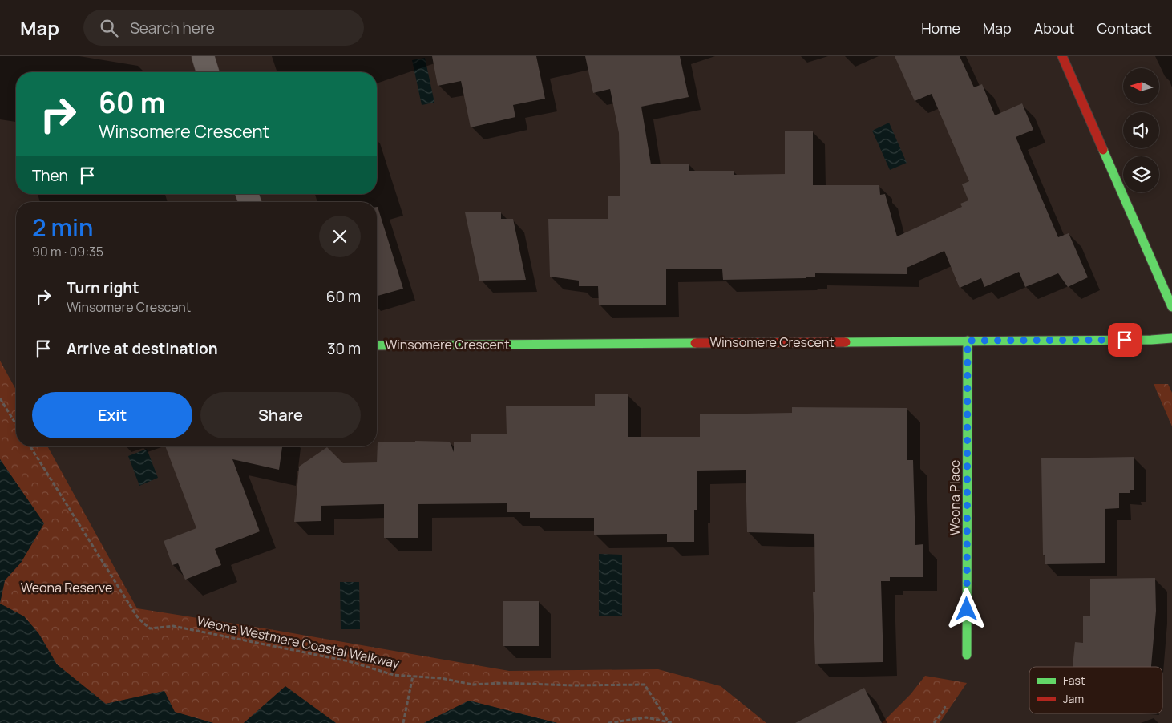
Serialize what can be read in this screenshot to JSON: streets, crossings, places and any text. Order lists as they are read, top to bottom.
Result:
{
  "streets": {
    "street": ["Winsomere Crescent", "Weona Place"],
    "path": ["Weona Westmere Coastal Walkway"]
  },
  "crossings": [
    ["Winsomere Crescent", "Weona Place"]
  ],
  "parks": ["Weona Reserve"],
  "legend": ["Fast", "Jam"],
  "north": "left",
  "page": {
    "header": "Map",
    "search": "Search here",
    "nav": [
      "Home",
      "Map",
      "About",
      "Contact"
    ],
    "turn": ["60 m", "Winsomere Crescent"],
    "then": "Then",
    "heading": ["2 min", "90 m · 09:35"],
    "list": [
      {
        "name": "Turn right",
        "note": "Winsomere Crescent",
        "value": "60 m"
      },
      {
        "name": "Arrive at destination",
        "value": "30 m"
      }
    ],
    "buttons": ["Exit", "Share"]
  }
}
